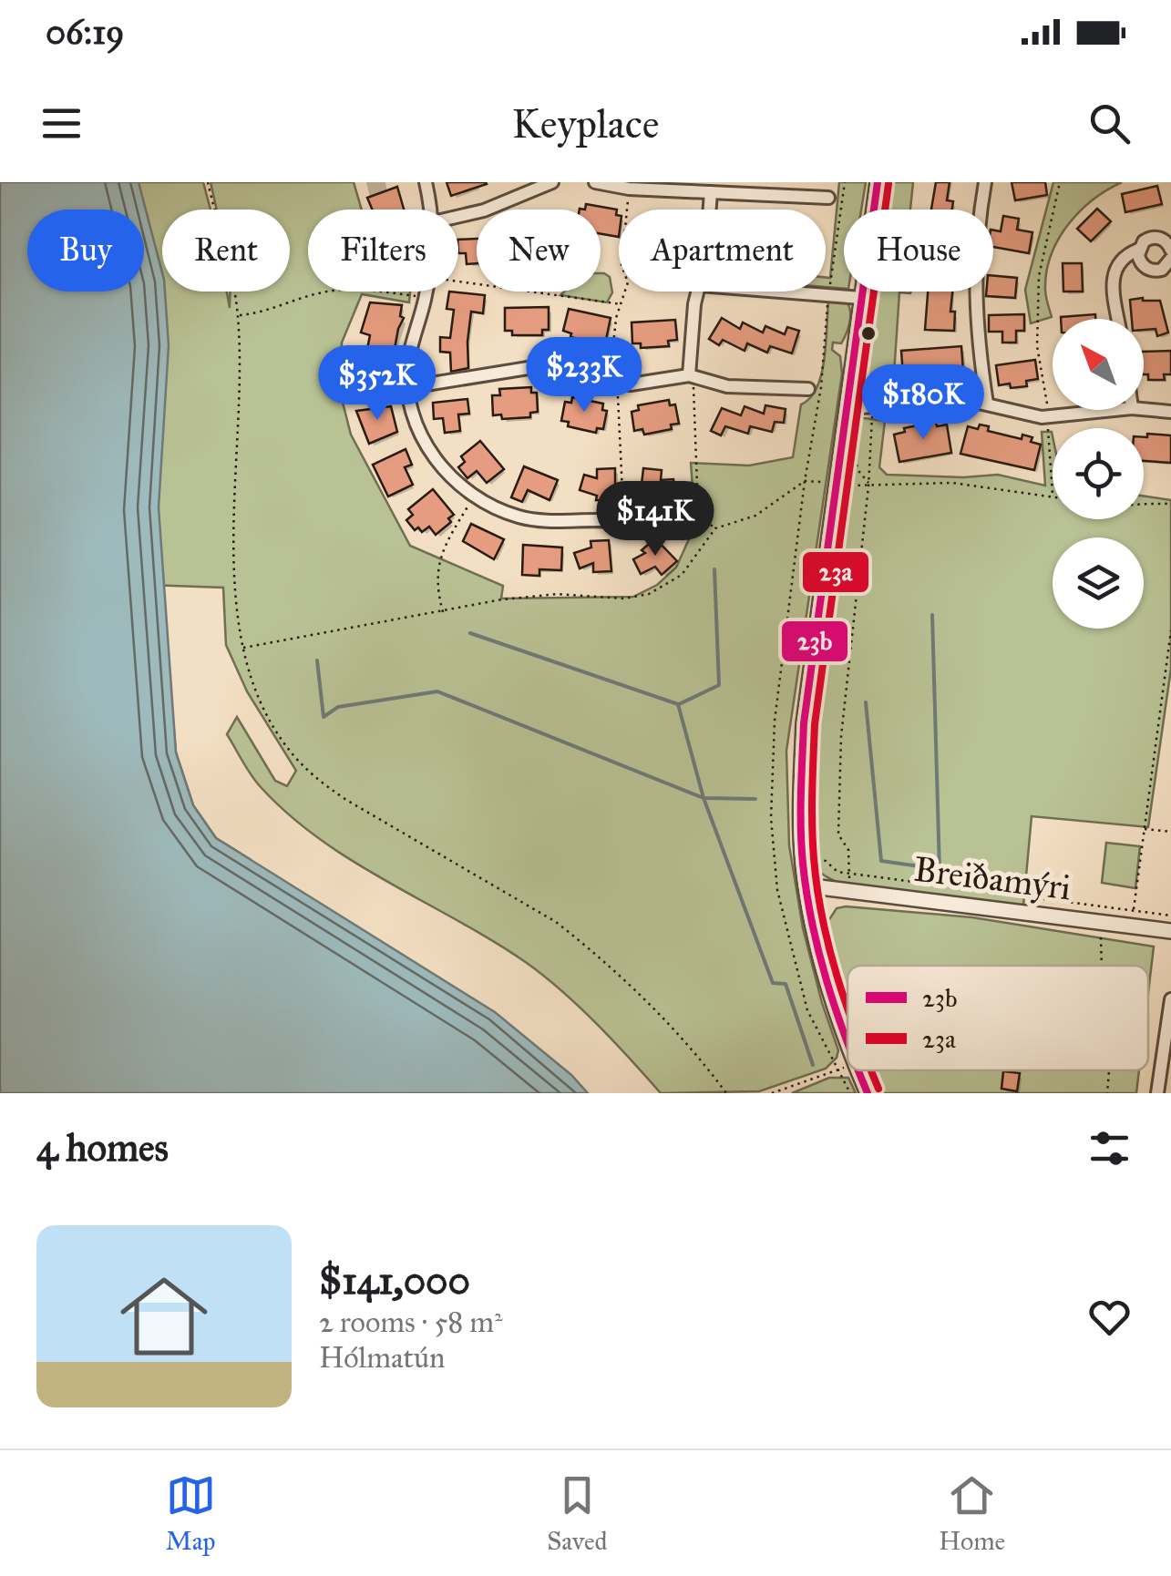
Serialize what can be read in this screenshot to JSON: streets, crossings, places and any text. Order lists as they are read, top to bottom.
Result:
{
  "streets": {
    "street": ["Breiðamýri"]
  },
  "lines": ["transit line 23b", "transit line 23a"],
  "legend": ["23b", "23a"],
  "north": "top left",
  "page": {
    "status": "06:19",
    "header": "Keyplace",
    "chip": [
      "Buy",
      "Rent",
      "Filters",
      "New",
      "Apartment",
      "House"
    ],
    "price": [
      "$233K",
      "$352K",
      "$180K",
      "$141K"
    ],
    "heading": "4 homes",
    "list": [
      {
        "name": "$141,000",
        "note": "2 rooms · 58 m² · Hólmatún"
      }
    ],
    "tabs": ["Map", "Saved", "Home"]
  }
}
